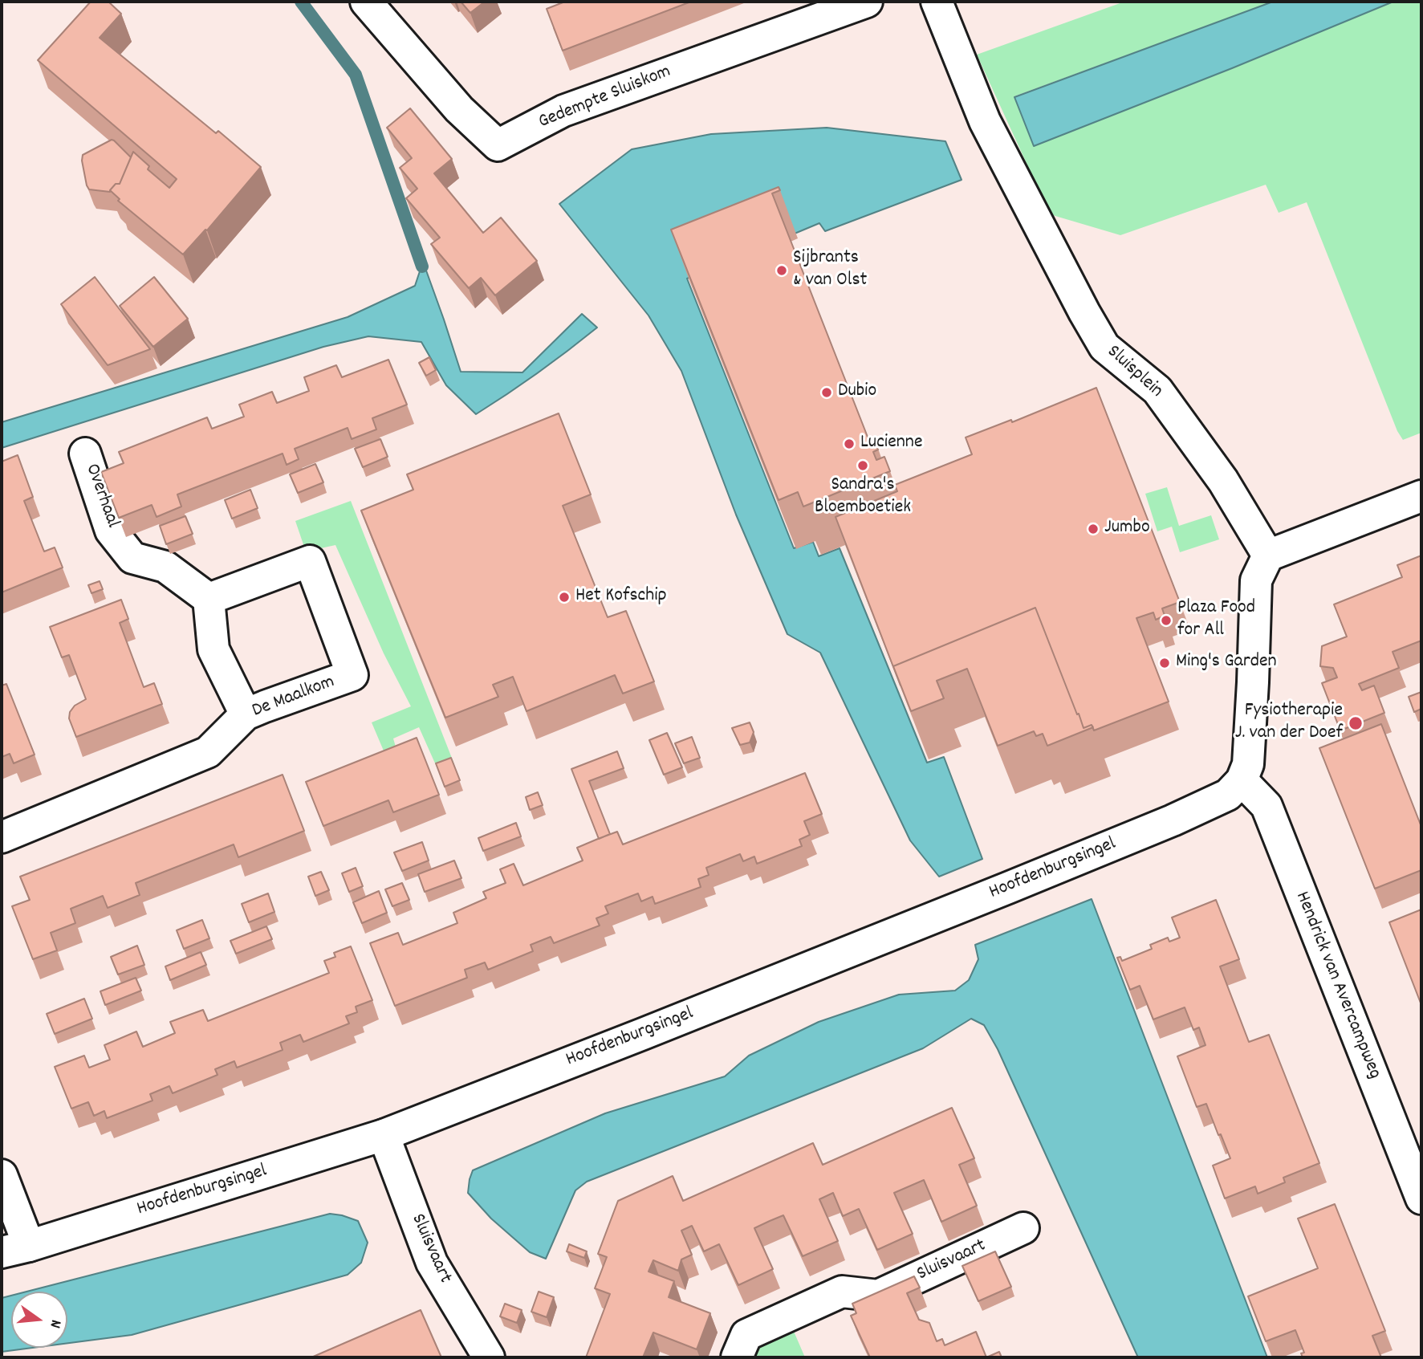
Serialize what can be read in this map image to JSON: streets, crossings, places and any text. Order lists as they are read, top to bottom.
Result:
{
  "streets": {
    "street": [
      "Gedempte Sluiskom",
      "Sluisplein",
      "Overhaal",
      "De Maalkom",
      "Hoofdenburgsingel",
      "Hendrick van Avercampweg",
      "Sluisvaart"
    ]
  },
  "crossings": [
    ["Overhaal", "De Maalkom"],
    ["Hoofdenburgsingel", "Hendrick van Avercampweg"],
    ["Hoofdenburgsingel", "Sluisvaart"]
  ],
  "places": [
    "Sijbrants & van Olst",
    "Dubio",
    "Lucienne",
    "Sandra's Bloemboetiek",
    "Jumbo",
    "Het Kofschip",
    "Plaza Food for All",
    "Ming's Garden",
    "Fysiotherapie J. van der Doef"
  ],
  "north": "right"
}
